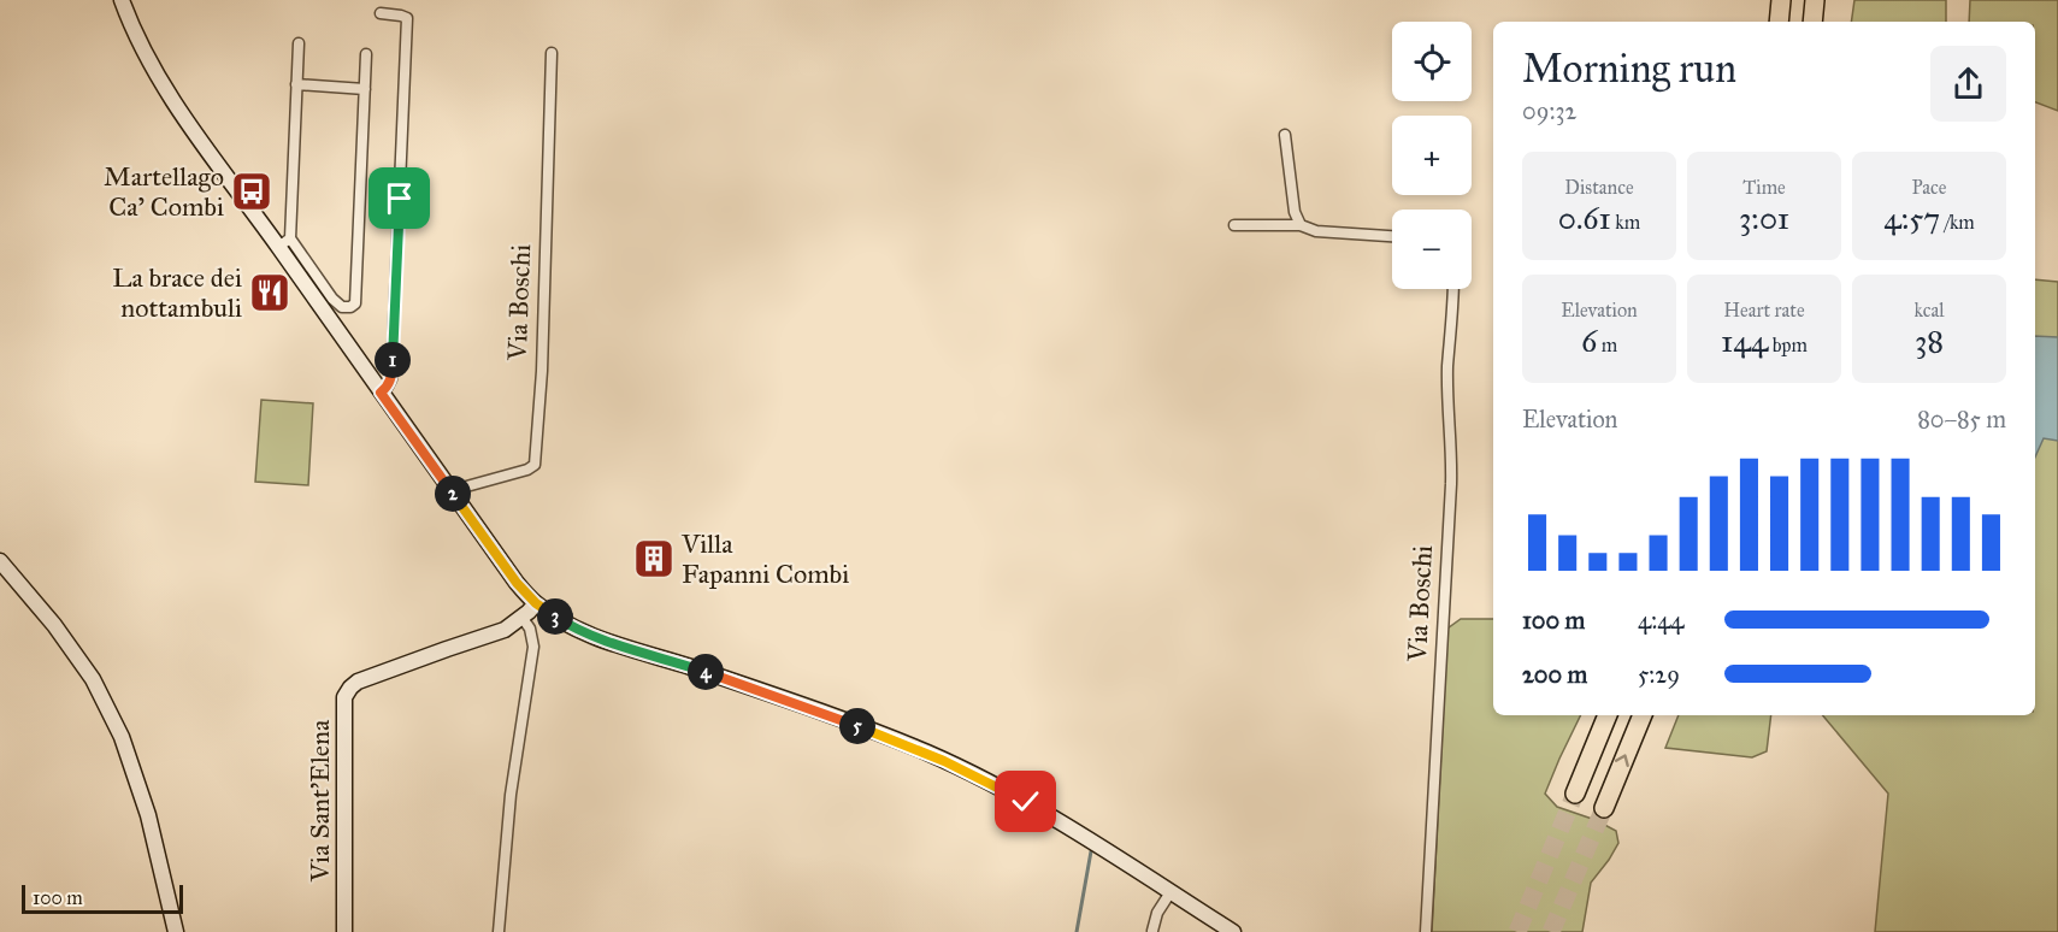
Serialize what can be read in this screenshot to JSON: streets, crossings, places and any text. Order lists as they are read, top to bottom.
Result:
{
  "streets": {
    "main road": ["Via Sant'Elena"],
    "street": ["Via Boschi"]
  },
  "places": {
    "bus stop": ["Martellago Ca' Combi"],
    "restaurant": ["La brace dei nottambuli"],
    "building": ["Villa Fapanni Combi"]
  },
  "scale_bar": "100 m",
  "page": {
    "map_buttons": ["+", "−"],
    "heading": ["Morning run", "09:32"],
    "stats": [
      ["Distance", "0.61 km"],
      ["Time", "3:01"],
      ["Pace", "4:57 /km"],
      ["Elevation", "6 m"],
      ["Heart rate", "144 bpm"],
      ["kcal", "38"]
    ],
    "pins": [
      "1",
      "2",
      "3",
      "4",
      "5"
    ],
    "chart": ["Elevation", "80–85 m"],
    "list": [
      {
        "name": "100 m",
        "note": "4:44"
      },
      {
        "name": "200 m",
        "note": "5:29"
      }
    ],
    "scale": "100 m"
  }
}
